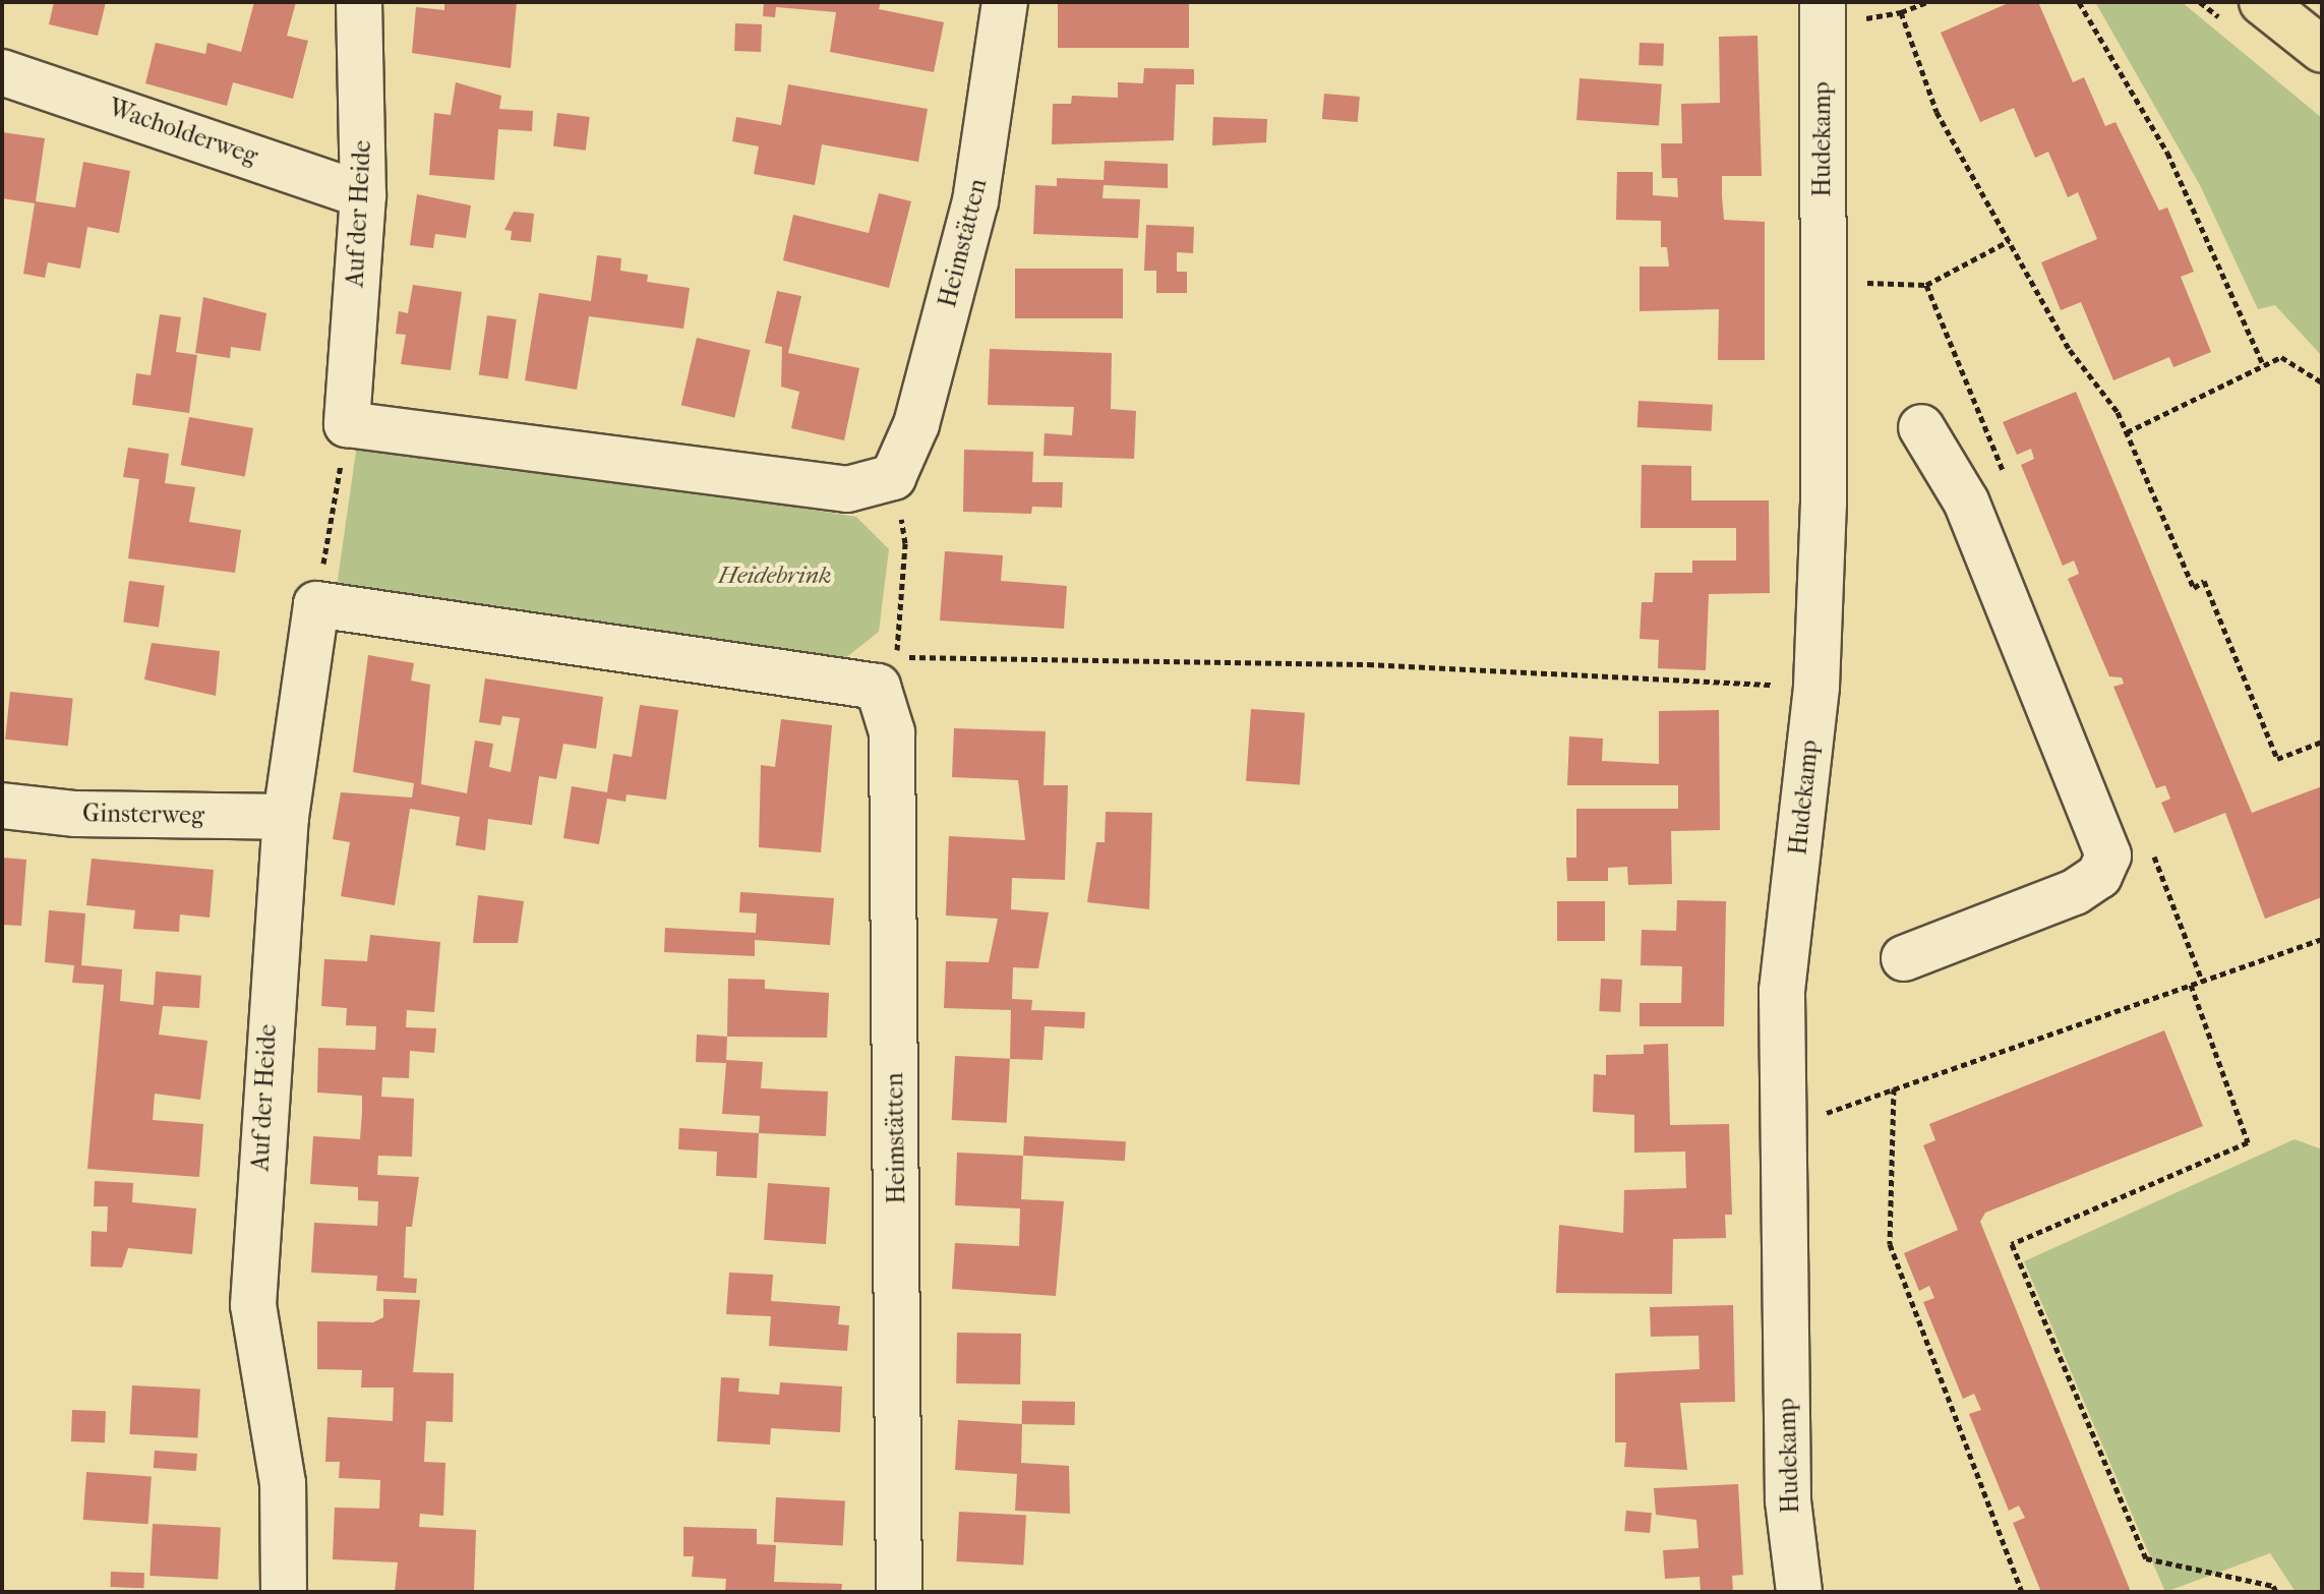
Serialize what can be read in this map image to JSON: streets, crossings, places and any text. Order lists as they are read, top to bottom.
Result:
{
  "streets": {
    "street": [
      "Wacholderweg",
      "Hudekamp",
      "Auf der Heide",
      "Heimstätten",
      "Ginsterweg"
    ]
  },
  "crossings": [
    ["Wacholderweg", "Auf der Heide"],
    ["Auf der Heide", "Heimstätten"],
    ["Auf der Heide", "Ginsterweg"]
  ],
  "parks": ["Heidebrink"]
}
